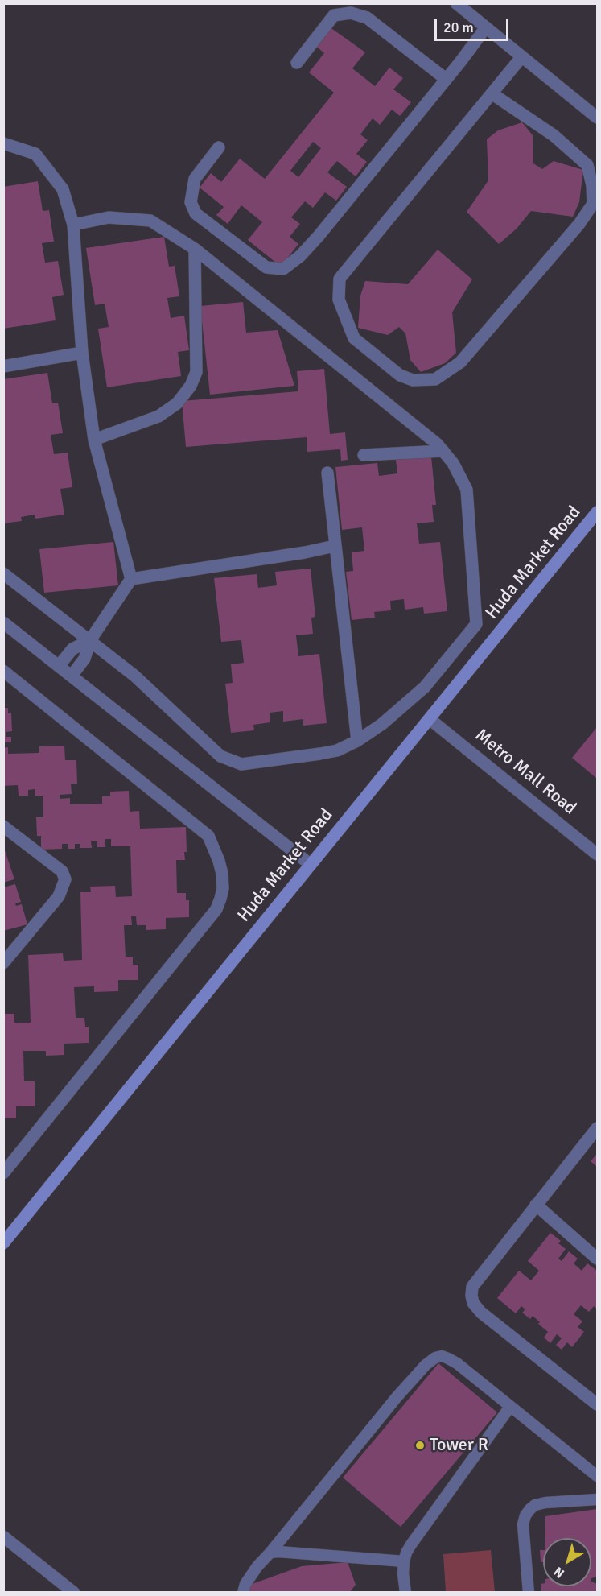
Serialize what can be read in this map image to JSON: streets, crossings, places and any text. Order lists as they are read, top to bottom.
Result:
{
  "streets": {
    "street": ["Huda Market Road", "Metro Mall Road"]
  },
  "crossings": [
    ["Huda Market Road", "Metro Mall Road"]
  ],
  "places": ["Tower R"],
  "scale_bar": "20 m",
  "north": "bottom left"
}
